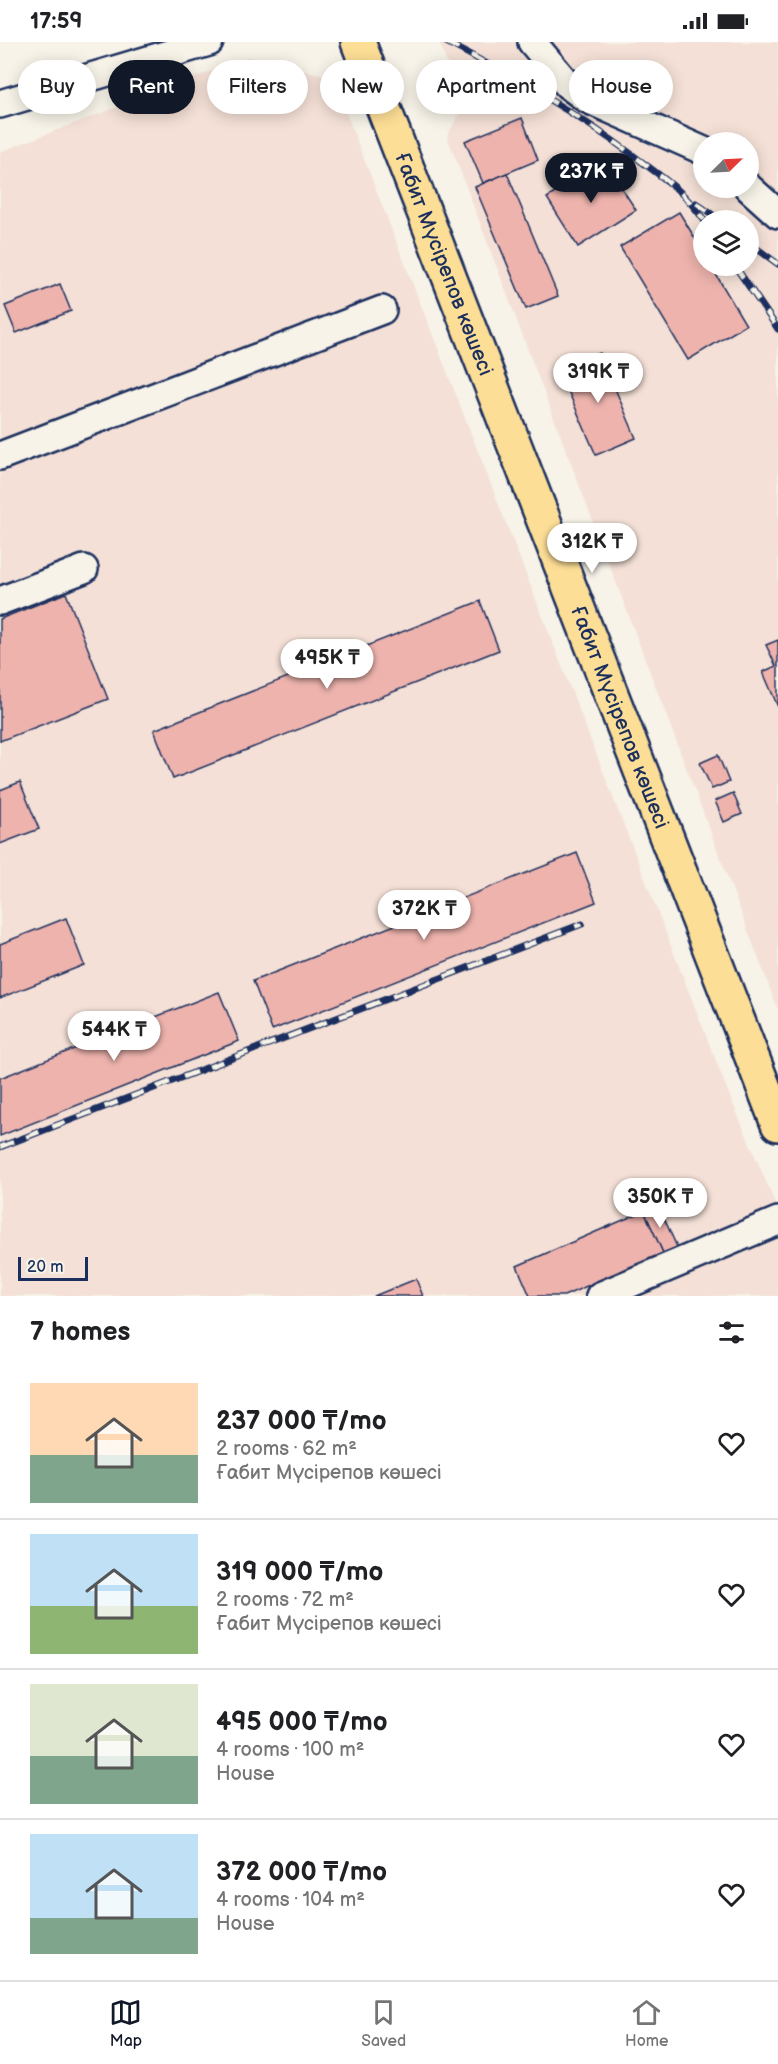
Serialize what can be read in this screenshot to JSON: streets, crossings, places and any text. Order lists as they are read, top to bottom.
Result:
{
  "streets": {
    "main road": ["Ғабит Мүсірепов көшесі"]
  },
  "scale_bar": "20 m",
  "north": "top right",
  "page": {
    "status": "17:59",
    "chip": [
      "Buy",
      "Rent",
      "Filters",
      "New",
      "Apartment",
      "House"
    ],
    "price": [
      "237K ₸",
      "319K ₸",
      "312K ₸",
      "495K ₸",
      "372K ₸",
      "544K ₸",
      "350K ₸"
    ],
    "scale": "20 m",
    "heading": "7 homes",
    "list": [
      {
        "name": "237 000 ₸/mo",
        "note": "2 rooms · 62 m² · Ғабит Мүсірепов көшесі"
      },
      {
        "name": "319 000 ₸/mo",
        "note": "2 rooms · 72 m² · Ғабит Мүсірепов көшесі"
      },
      {
        "name": "495 000 ₸/mo",
        "note": "4 rooms · 100 m² · House"
      },
      {
        "name": "372 000 ₸/mo",
        "note": "4 rooms · 104 m² · House"
      }
    ],
    "tabs": ["Map", "Saved", "Home"]
  }
}
